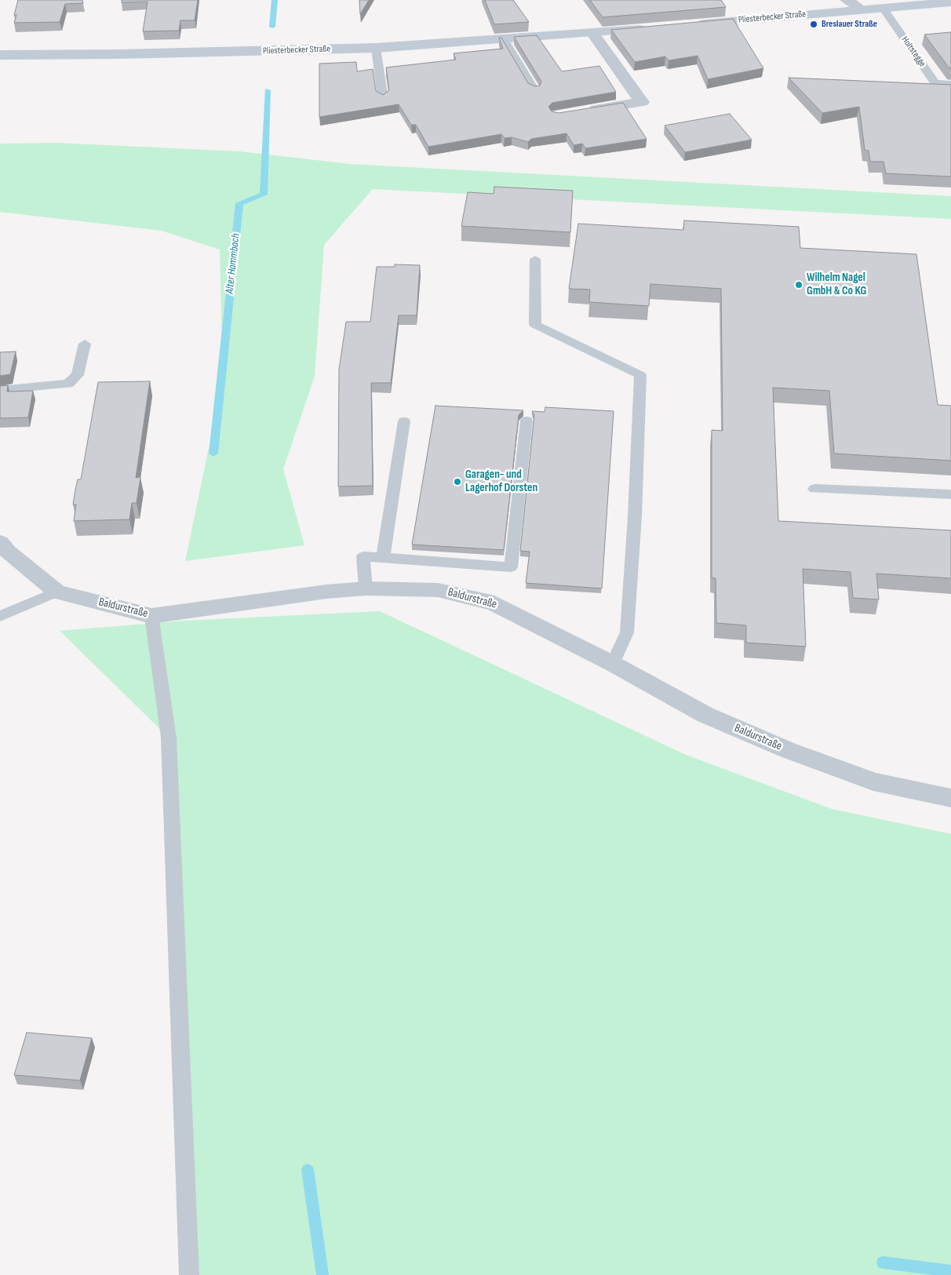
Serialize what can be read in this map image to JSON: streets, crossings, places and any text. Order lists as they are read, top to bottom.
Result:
{
  "streets": {
    "main road": ["Pliesterbecker Straße"],
    "street": ["Baldurstraße"],
    "lane": ["Holtstegge"]
  },
  "crossings": [
    ["Pliesterbecker Straße", "Holtstegge"]
  ],
  "water": ["Alter Hammbach"],
  "places": ["Breslauer Straße", "Wilhelm Nagel GmbH & Co KG", "Garagen- und Lagerhof Dorsten"]
}
